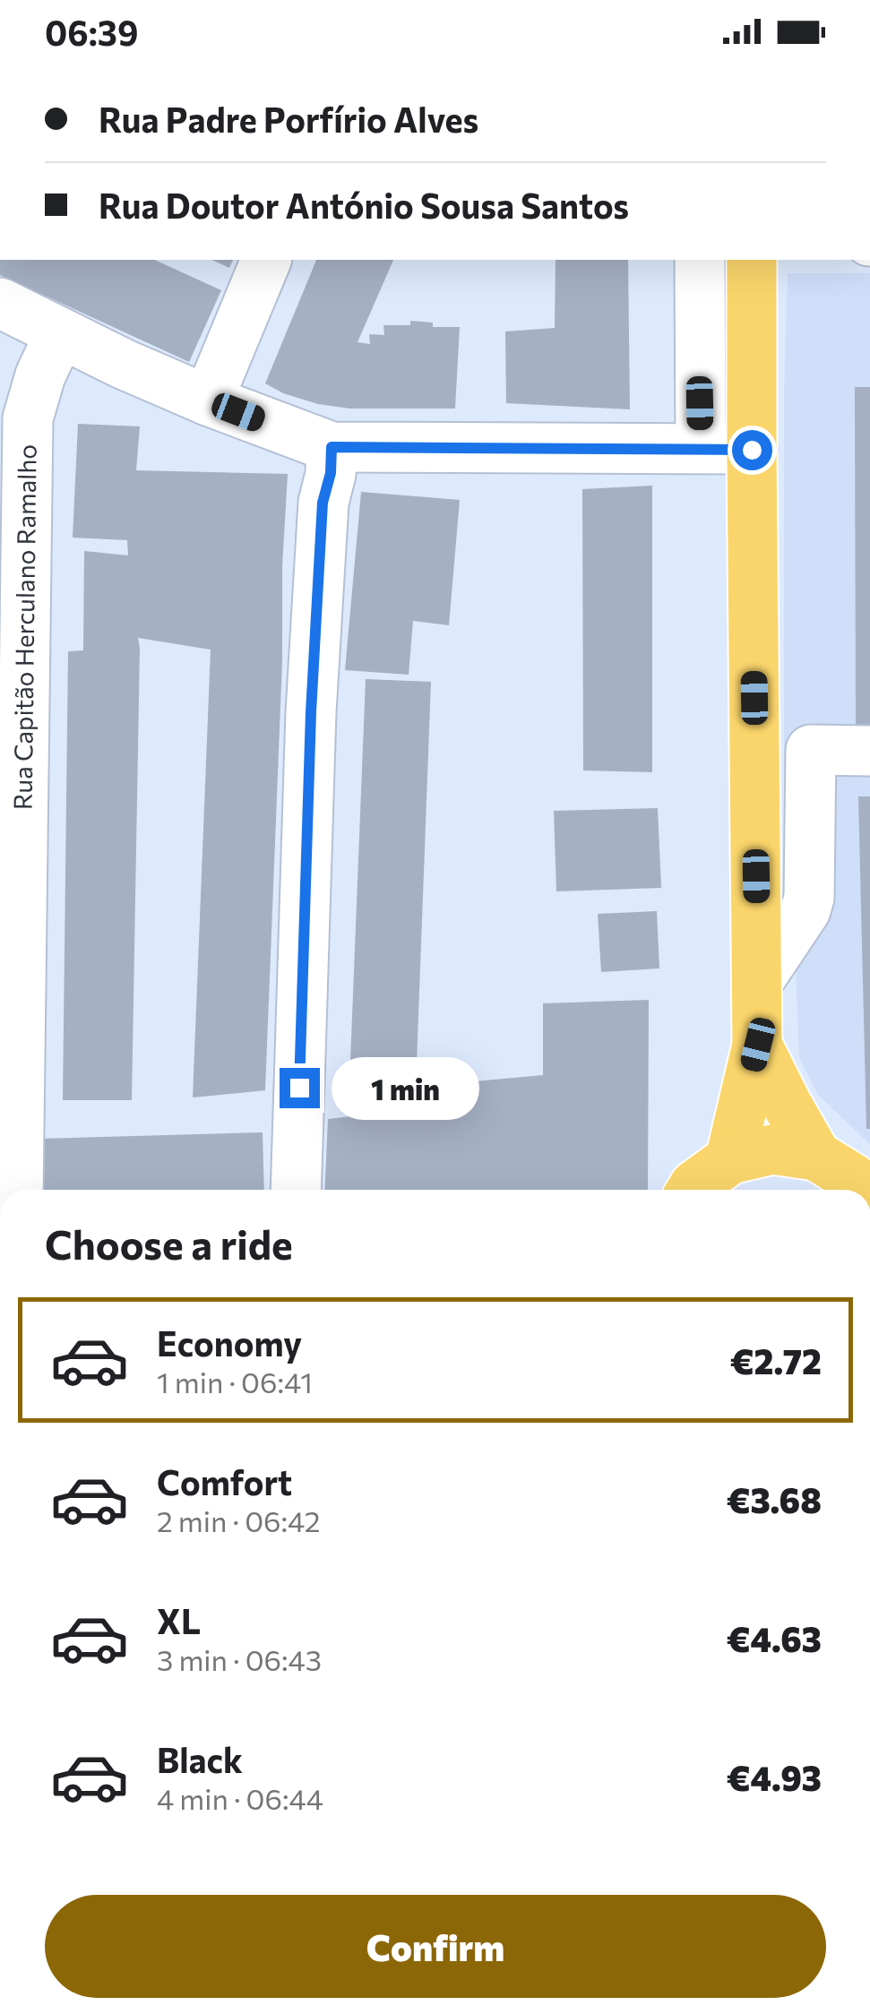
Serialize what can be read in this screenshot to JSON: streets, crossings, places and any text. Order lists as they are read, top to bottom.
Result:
{
  "streets": {
    "street": ["Rua Capitão Herculano Ramalho"]
  },
  "page": {
    "status": "06:39",
    "banner": ["Rua Padre Porfírio Alves", "Rua Doutor António Sousa Santos"],
    "bubble": "1 min",
    "heading": "Choose a ride",
    "list": [
      {
        "name": "Economy",
        "note": "1 min · 06:41",
        "value": "€2.72"
      },
      {
        "name": "Comfort",
        "note": "2 min · 06:42",
        "value": "€3.68"
      },
      {
        "name": "XL",
        "note": "3 min · 06:43",
        "value": "€4.63"
      },
      {
        "name": "Black",
        "note": "4 min · 06:44",
        "value": "€4.93"
      }
    ],
    "buttons": "Confirm"
  }
}
